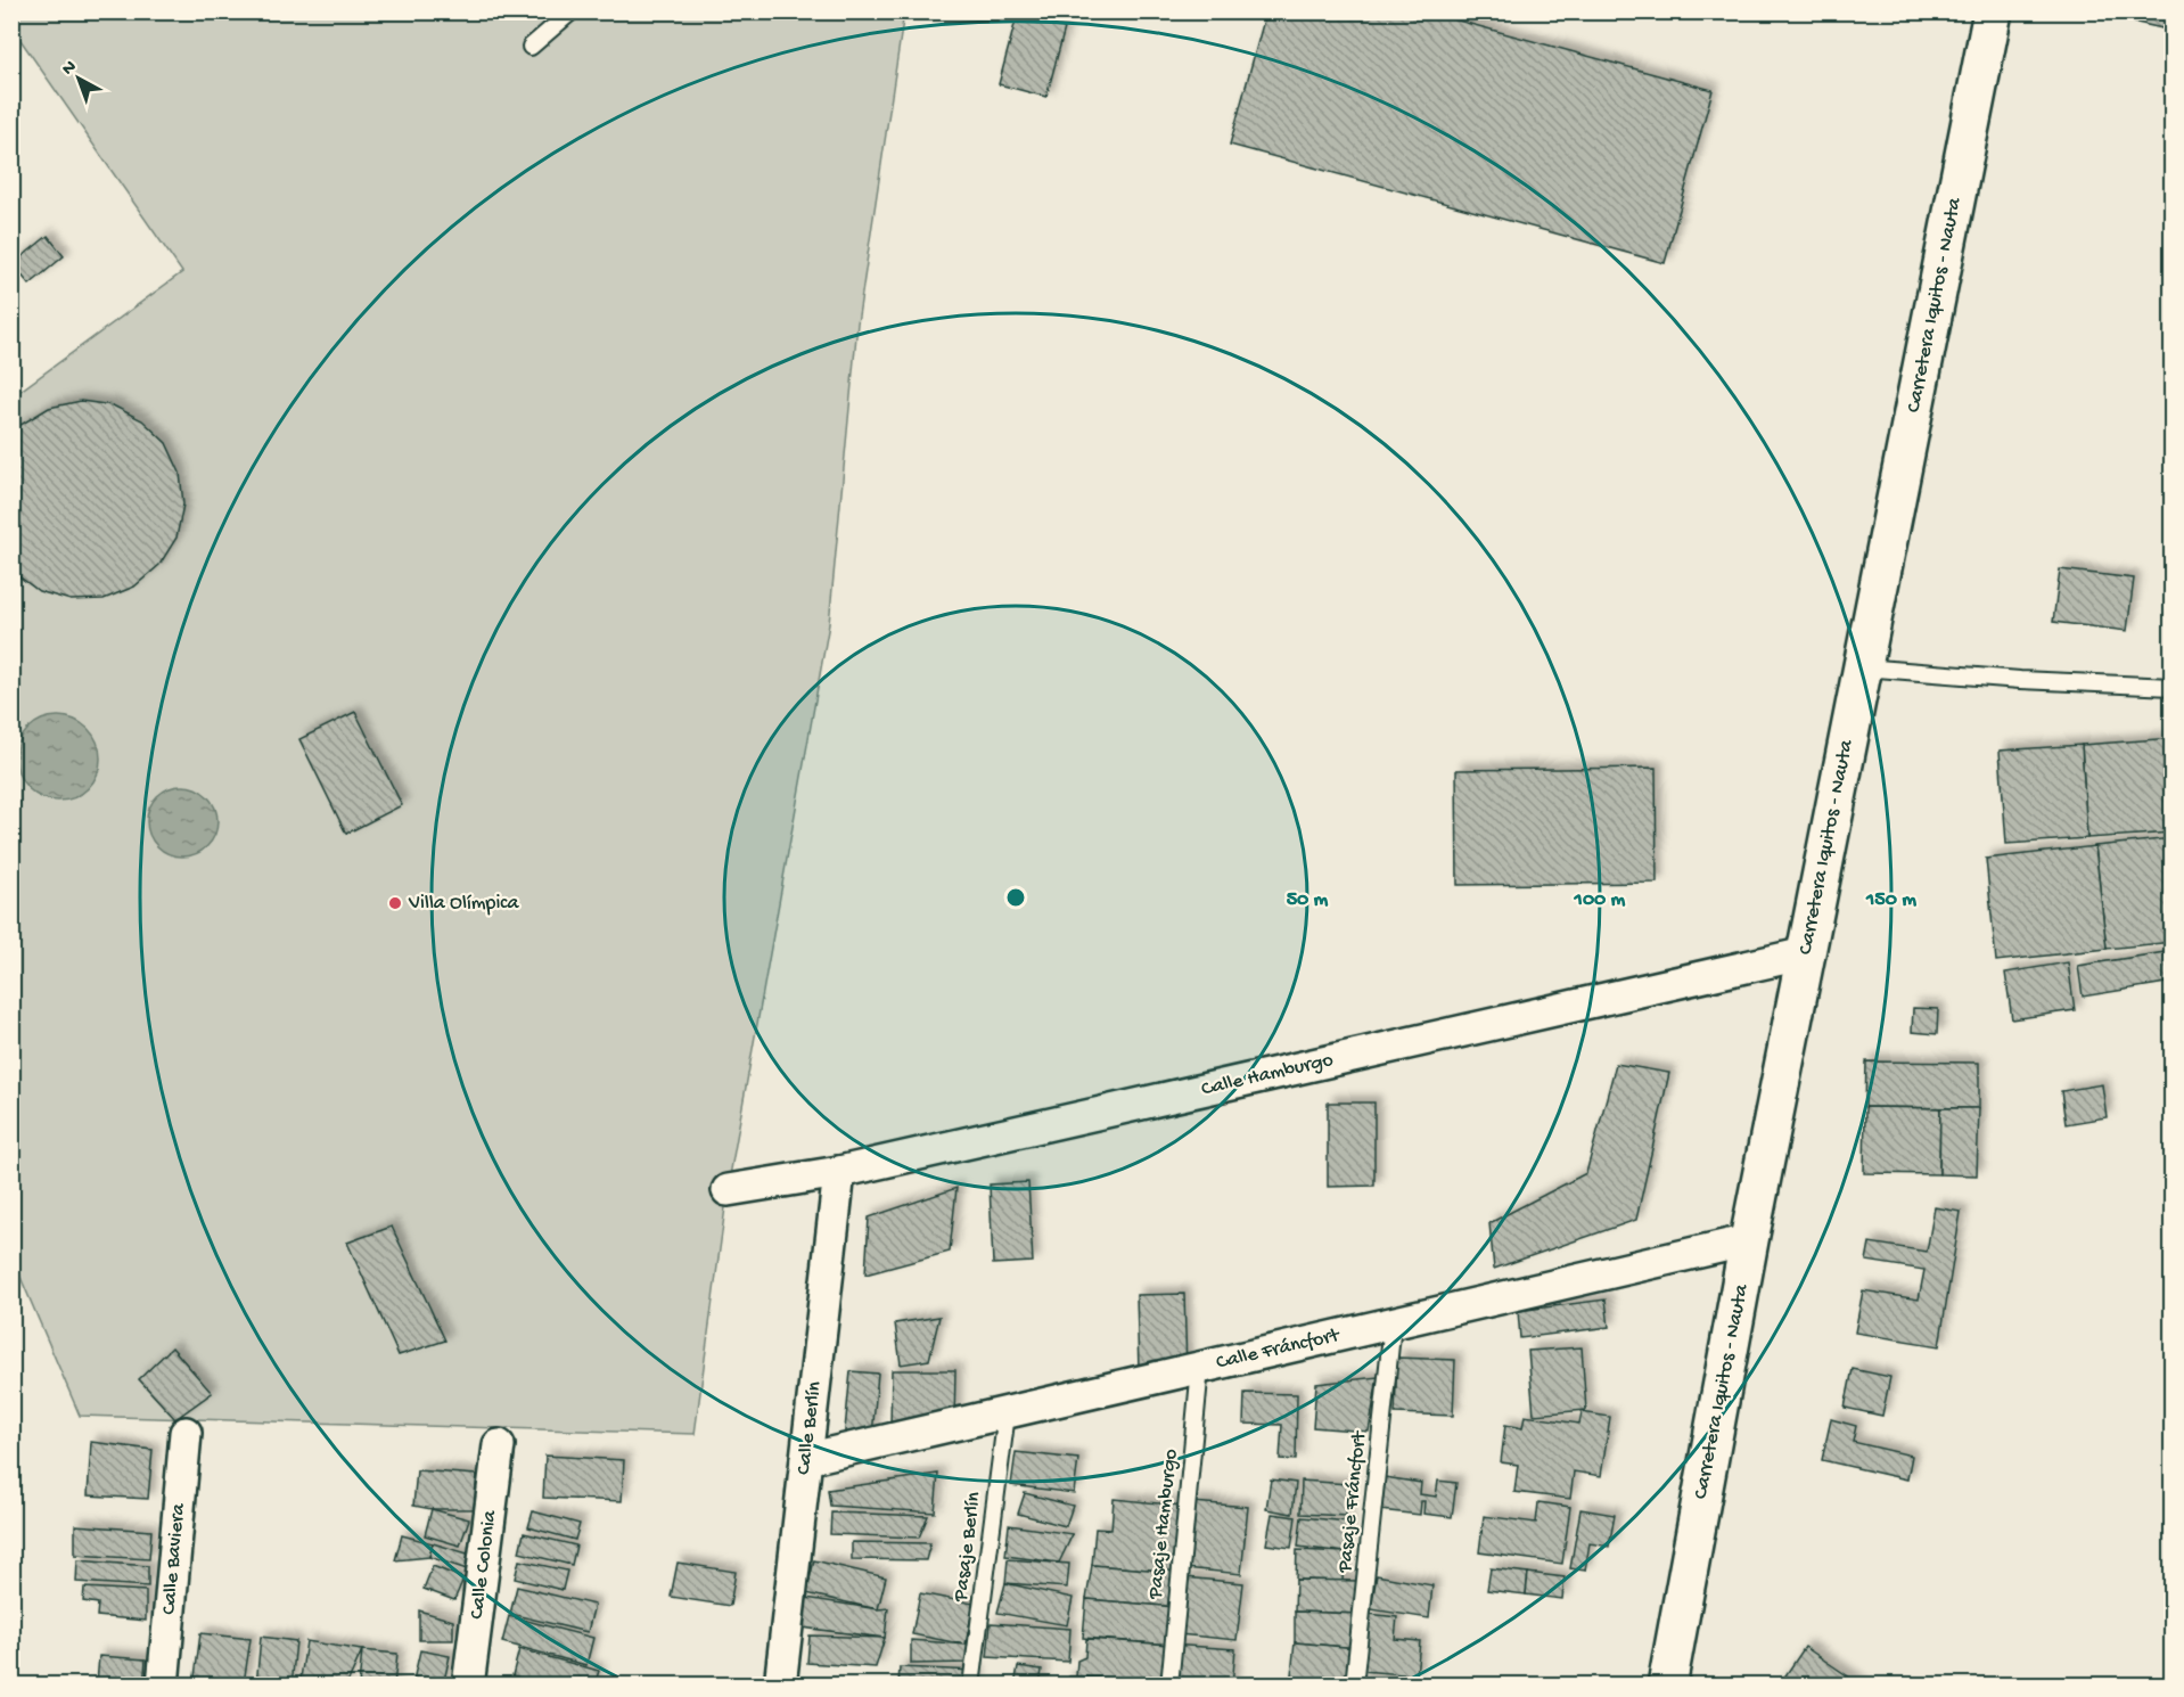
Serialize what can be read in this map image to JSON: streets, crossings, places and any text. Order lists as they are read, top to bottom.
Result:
{
  "streets": {
    "main road": ["Carretera Iquitos - Nauta"],
    "street": [
      "Calle Hamburgo",
      "Calle Fráncfort",
      "Calle Berlín",
      "Calle Baviera",
      "Calle Colonia"
    ],
    "lane": ["Pasaje Fráncfort", "Pasaje Hamburgo", "Pasaje Berlín"]
  },
  "crossings": [
    ["Carretera Iquitos - Nauta", "Calle Hamburgo"],
    ["Carretera Iquitos - Nauta", "Calle Fráncfort"],
    ["Calle Hamburgo", "Calle Berlín"],
    ["Calle Fráncfort", "Calle Berlín"],
    ["Calle Fráncfort", "Pasaje Fráncfort"],
    ["Calle Fráncfort", "Pasaje Hamburgo"],
    ["Calle Fráncfort", "Pasaje Berlín"]
  ],
  "places": ["Villa Olímpica"],
  "north": "top left",
  "rings": ["50 m", "100 m", "150 m"]
}
